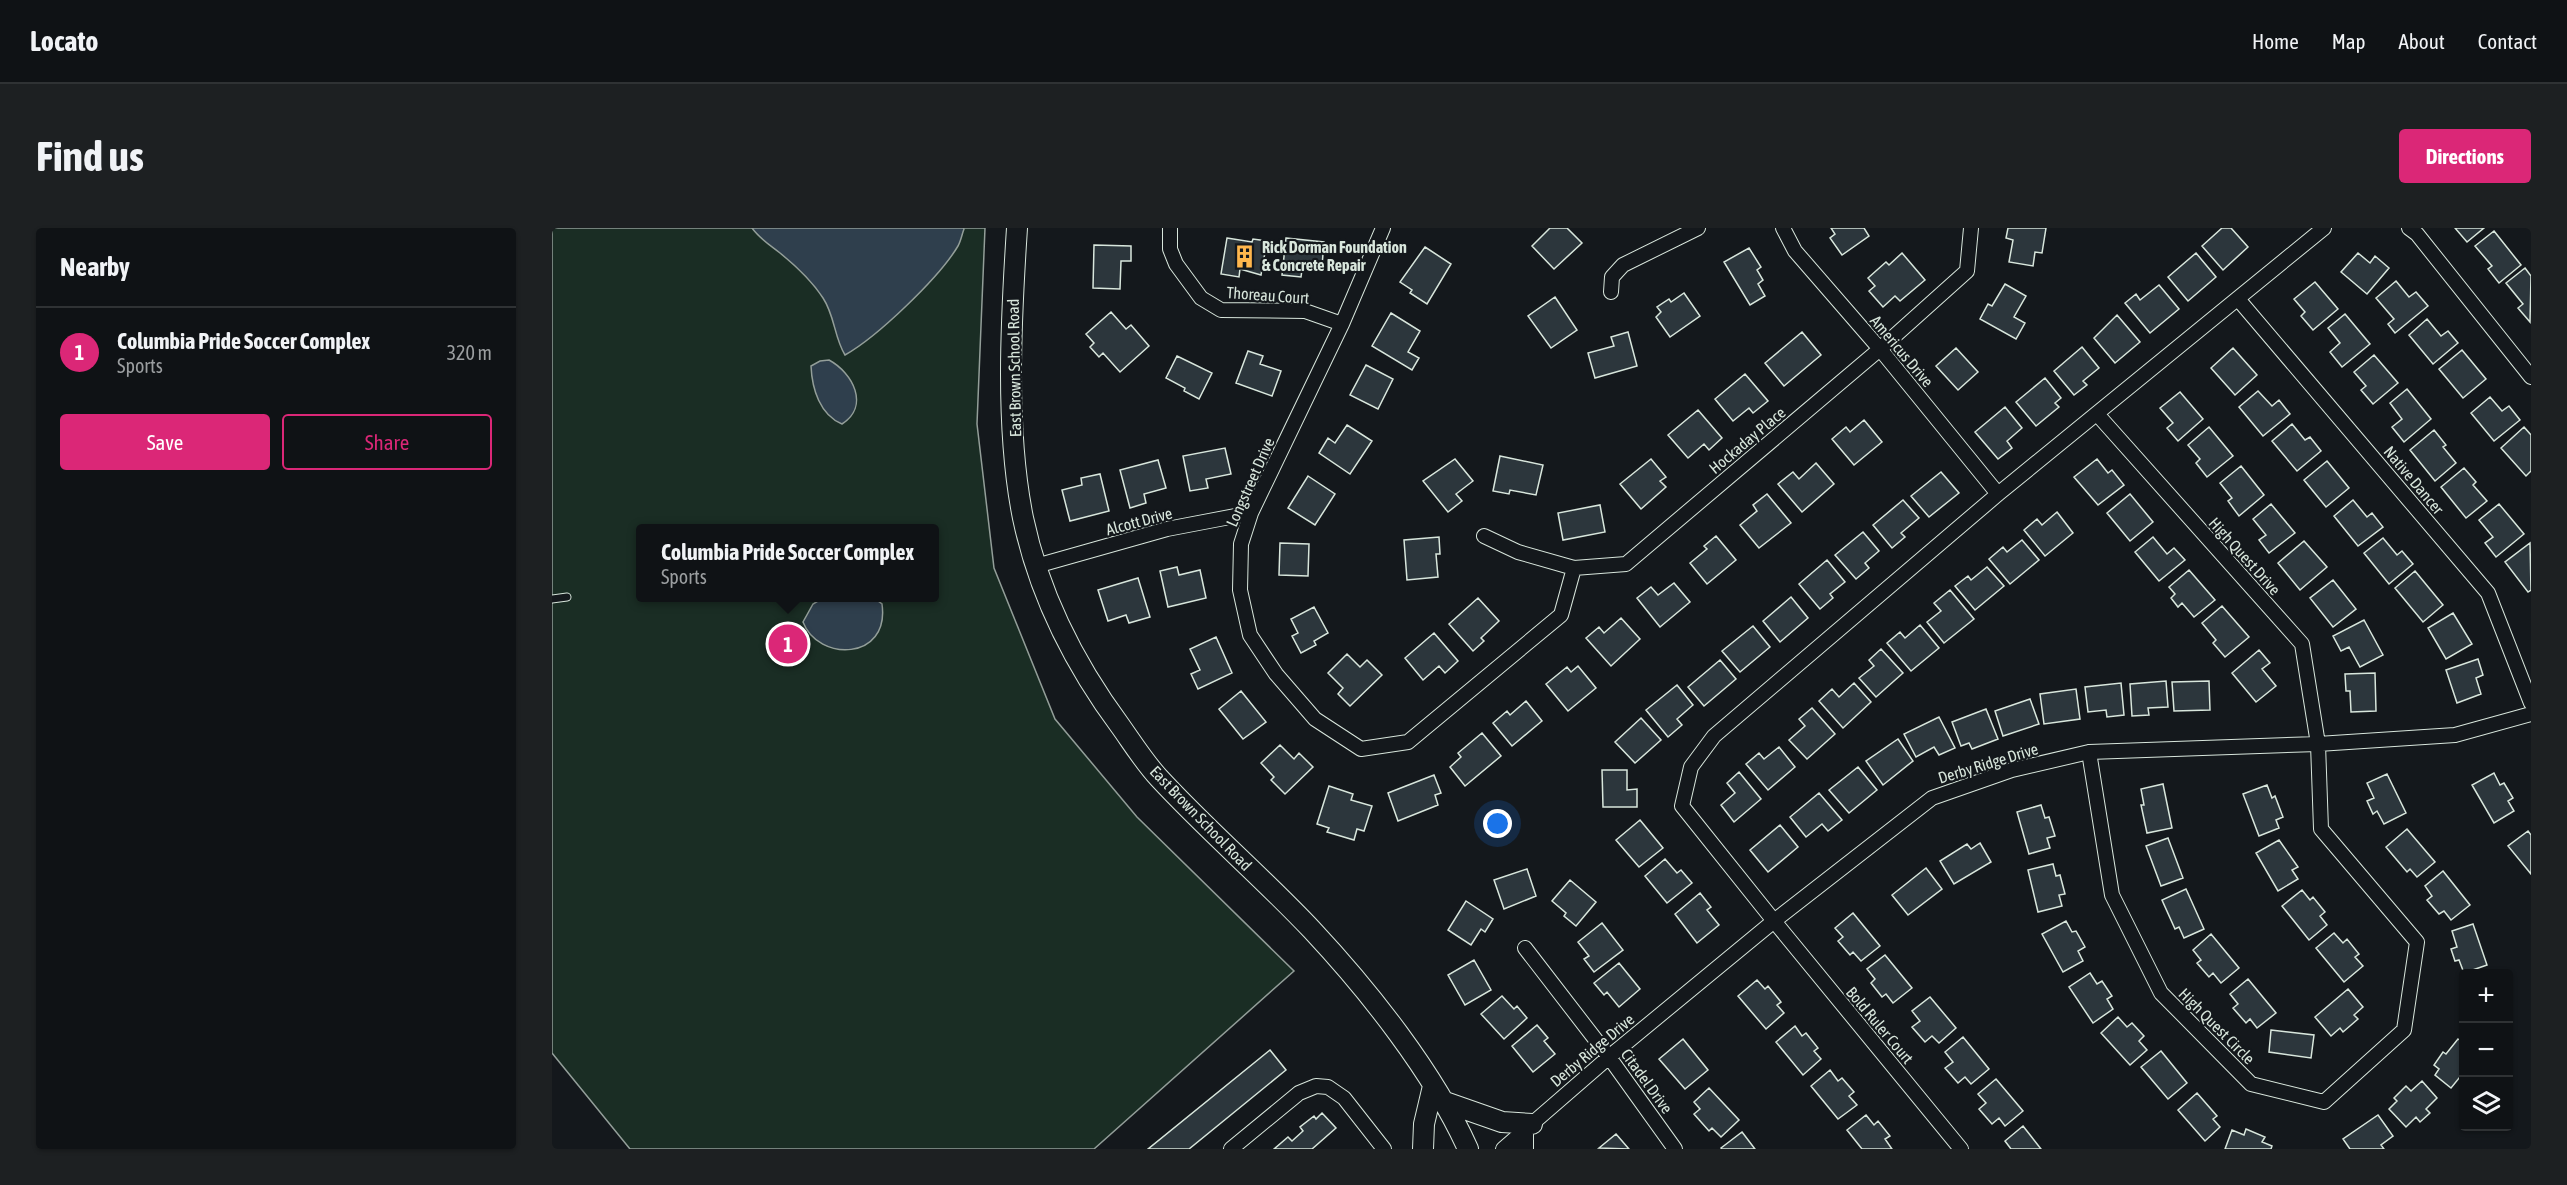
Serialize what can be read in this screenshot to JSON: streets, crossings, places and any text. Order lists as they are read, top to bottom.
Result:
{
  "streets": {
    "main road": ["East Brown School Road"],
    "street": [
      "Thoreau Court",
      "Americus Drive",
      "Hockaday Place",
      "Native Dancer",
      "Longstreet Drive",
      "Alcott Drive",
      "High Quest Drive",
      "Derby Ridge Drive",
      "Bold Ruler Court",
      "High Quest Circle",
      "Citadel Drive"
    ]
  },
  "crossings": [
    ["Thoreau Court", "Longstreet Drive"],
    ["Americus Drive", "Hockaday Place"],
    ["Americus Drive", "Bold Ruler Court"],
    ["East Brown School Road", "Alcott Drive"],
    ["Hockaday Place", "Longstreet Drive"],
    ["Longstreet Drive", "Alcott Drive"],
    ["High Quest Drive", "Derby Ridge Drive"],
    ["High Quest Drive", "High Quest Circle"],
    ["Derby Ridge Drive", "Bold Ruler Court"],
    ["Derby Ridge Drive", "High Quest Circle"],
    ["Derby Ridge Drive", "Citadel Drive"]
  ],
  "places": {
    "building": ["Rick Dorman Foundation & Concrete Repair"]
  },
  "page": {
    "header": "Locato",
    "nav": [
      "Home",
      "Map",
      "About",
      "Contact"
    ],
    "buttons": [
      "Directions",
      ["Save", "Share"]
    ],
    "title": "Find us",
    "heading": "Nearby",
    "list": [
      {
        "mark": "1",
        "name": "Columbia Pride Soccer Complex",
        "note": "Sports",
        "value": "320 m"
      }
    ],
    "popup": ["Columbia Pride Soccer Complex", "Sports"],
    "pins": "1",
    "map_buttons": ["+", "−"]
  }
}
